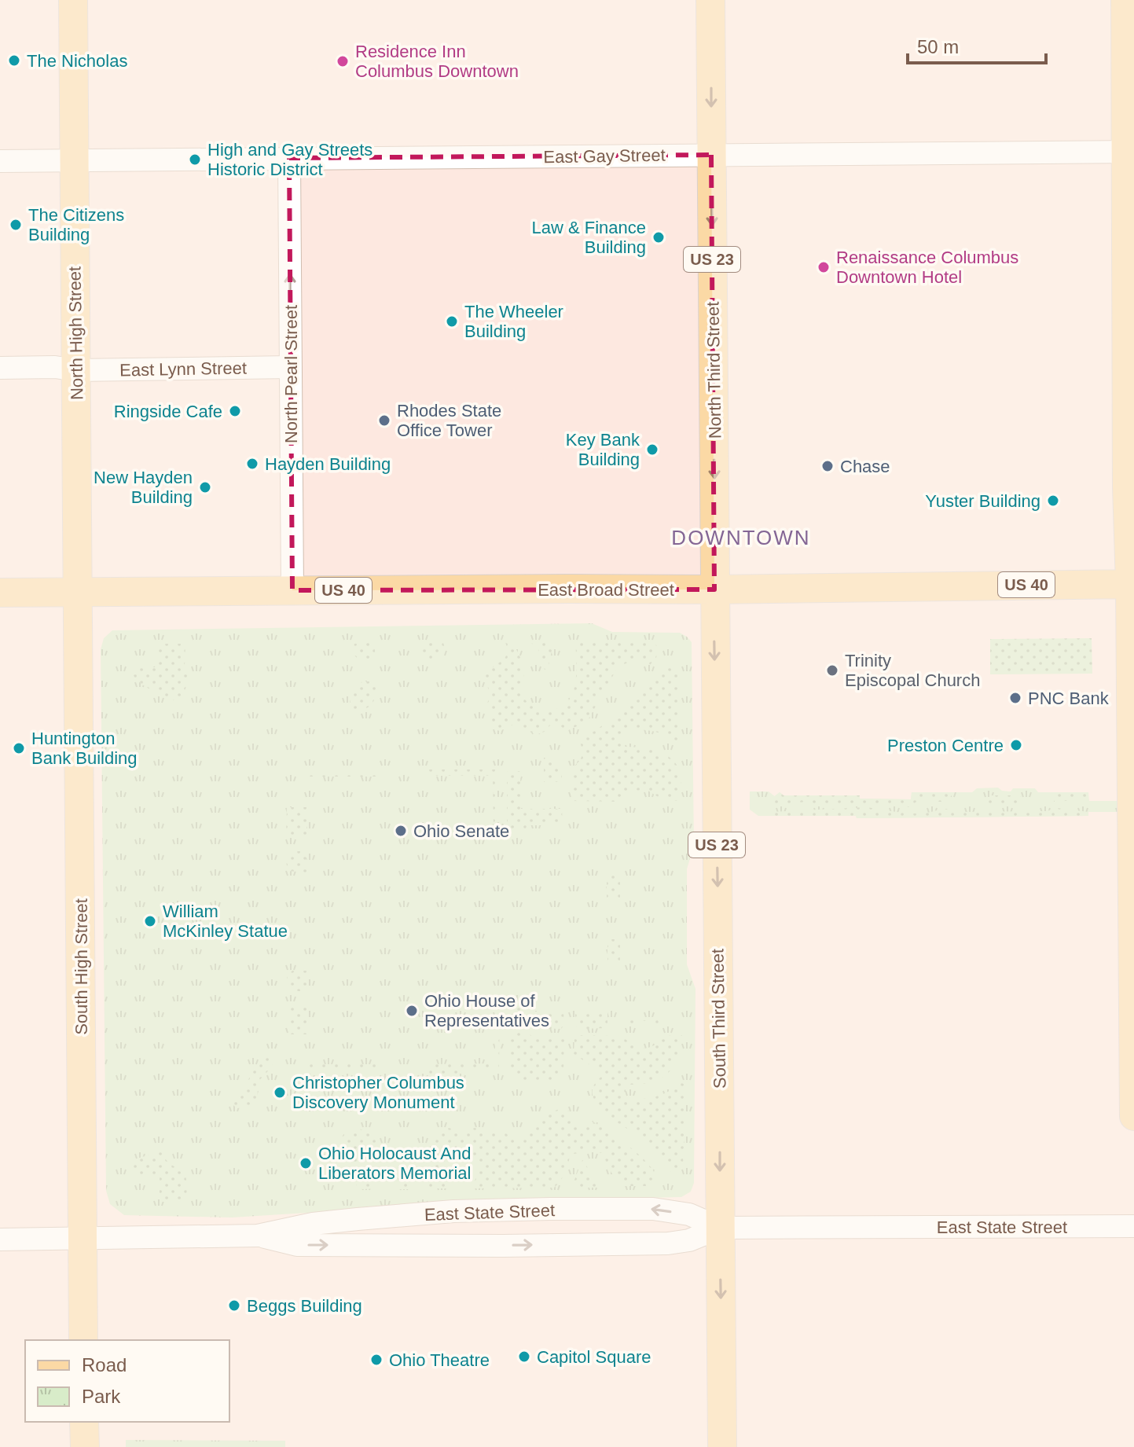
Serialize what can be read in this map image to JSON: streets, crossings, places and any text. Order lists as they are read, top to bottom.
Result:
{
  "streets": {
    "main road": [
      "US 23",
      "North High Street",
      "North Third Street",
      "US 40",
      "East Broad Street",
      "South High Street",
      "South Third Street"
    ],
    "street": [
      "East Gay Street",
      "East Lynn Street",
      "North Pearl Street",
      "East State Street"
    ]
  },
  "crossings": [
    ["East Gay Street", "North High Street"],
    ["East Gay Street", "North Third Street"],
    ["East Gay Street", "North Pearl Street"],
    ["North High Street", "East Lynn Street"],
    ["North High Street", "US 40"],
    ["North High Street", "East Broad Street"],
    ["North High Street", "South High Street"],
    ["East Lynn Street", "North Pearl Street"],
    ["North Third Street", "East Broad Street"],
    ["North Third Street", "South Third Street"],
    ["North Pearl Street", "East Broad Street"],
    ["US 40", "East Broad Street"],
    ["US 40", "South High Street"],
    ["East Broad Street", "South High Street"],
    ["East Broad Street", "South Third Street"],
    ["South High Street", "East State Street"],
    ["South Third Street", "East State Street"]
  ],
  "one_way": ["North Third Street", "North Pearl Street", "South Third Street"],
  "districts": ["DOWNTOWN"],
  "places": [
    "The Nicholas",
    "Residence Inn Columbus Downtown",
    "High and Gay Streets Historic District",
    "The Citizens Building",
    "Law & Finance Building",
    "Renaissance Columbus Downtown Hotel",
    "The Wheeler Building",
    "Ringside Cafe",
    "Rhodes State Office Tower",
    "Key Bank Building",
    "Hayden Building",
    "Chase",
    "New Hayden Building",
    "Yuster Building",
    "Trinity Episcopal Church",
    "PNC Bank",
    "Preston Centre",
    "Huntington Bank Building",
    "Ohio Senate",
    "William McKinley Statue",
    "Ohio House of Representatives",
    "Christopher Columbus Discovery Monument",
    "Ohio Holocaust And Liberators Memorial",
    "Beggs Building",
    "Capitol Square",
    "Ohio Theatre"
  ],
  "legend": ["Road", "Park"],
  "scale_bar": "50 m"
}
